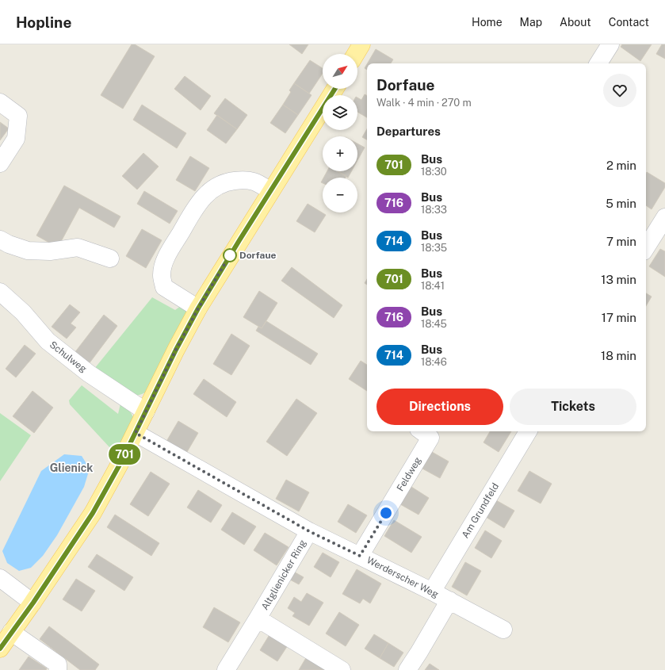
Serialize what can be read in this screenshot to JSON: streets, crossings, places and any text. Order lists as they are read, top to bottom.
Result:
{
  "streets": {
    "street": [
      "Schulweg",
      "Feldweg",
      "Am Grundfeld",
      "Altglienicker Ring",
      "Werderscher Weg"
    ]
  },
  "crossings": [
    ["Feldweg", "Werderscher Weg"],
    ["Am Grundfeld", "Werderscher Weg"],
    ["Altglienicker Ring", "Werderscher Weg"]
  ],
  "districts": ["Glienick"],
  "places": ["Dorfaue"],
  "lines": ["bus line 701"],
  "north": "top right",
  "page": {
    "header": "Hopline",
    "nav": [
      "Home",
      "Map",
      "About",
      "Contact"
    ],
    "on_map": "701",
    "map_buttons": ["+", "−"],
    "heading": [
      ["Dorfaue", "Walk · 4 min · 270 m"],
      "Departures"
    ],
    "list": [
      {
        "mark": "701",
        "name": "Bus",
        "note": "18:30",
        "value": "2 min"
      },
      {
        "mark": "716",
        "name": "Bus",
        "note": "18:33",
        "value": "5 min"
      },
      {
        "mark": "714",
        "name": "Bus",
        "note": "18:35",
        "value": "7 min"
      },
      {
        "mark": "701",
        "name": "Bus",
        "note": "18:41",
        "value": "13 min"
      },
      {
        "mark": "716",
        "name": "Bus",
        "note": "18:45",
        "value": "17 min"
      },
      {
        "mark": "714",
        "name": "Bus",
        "note": "18:46",
        "value": "18 min"
      }
    ],
    "buttons": ["Directions", "Tickets"]
  }
}
